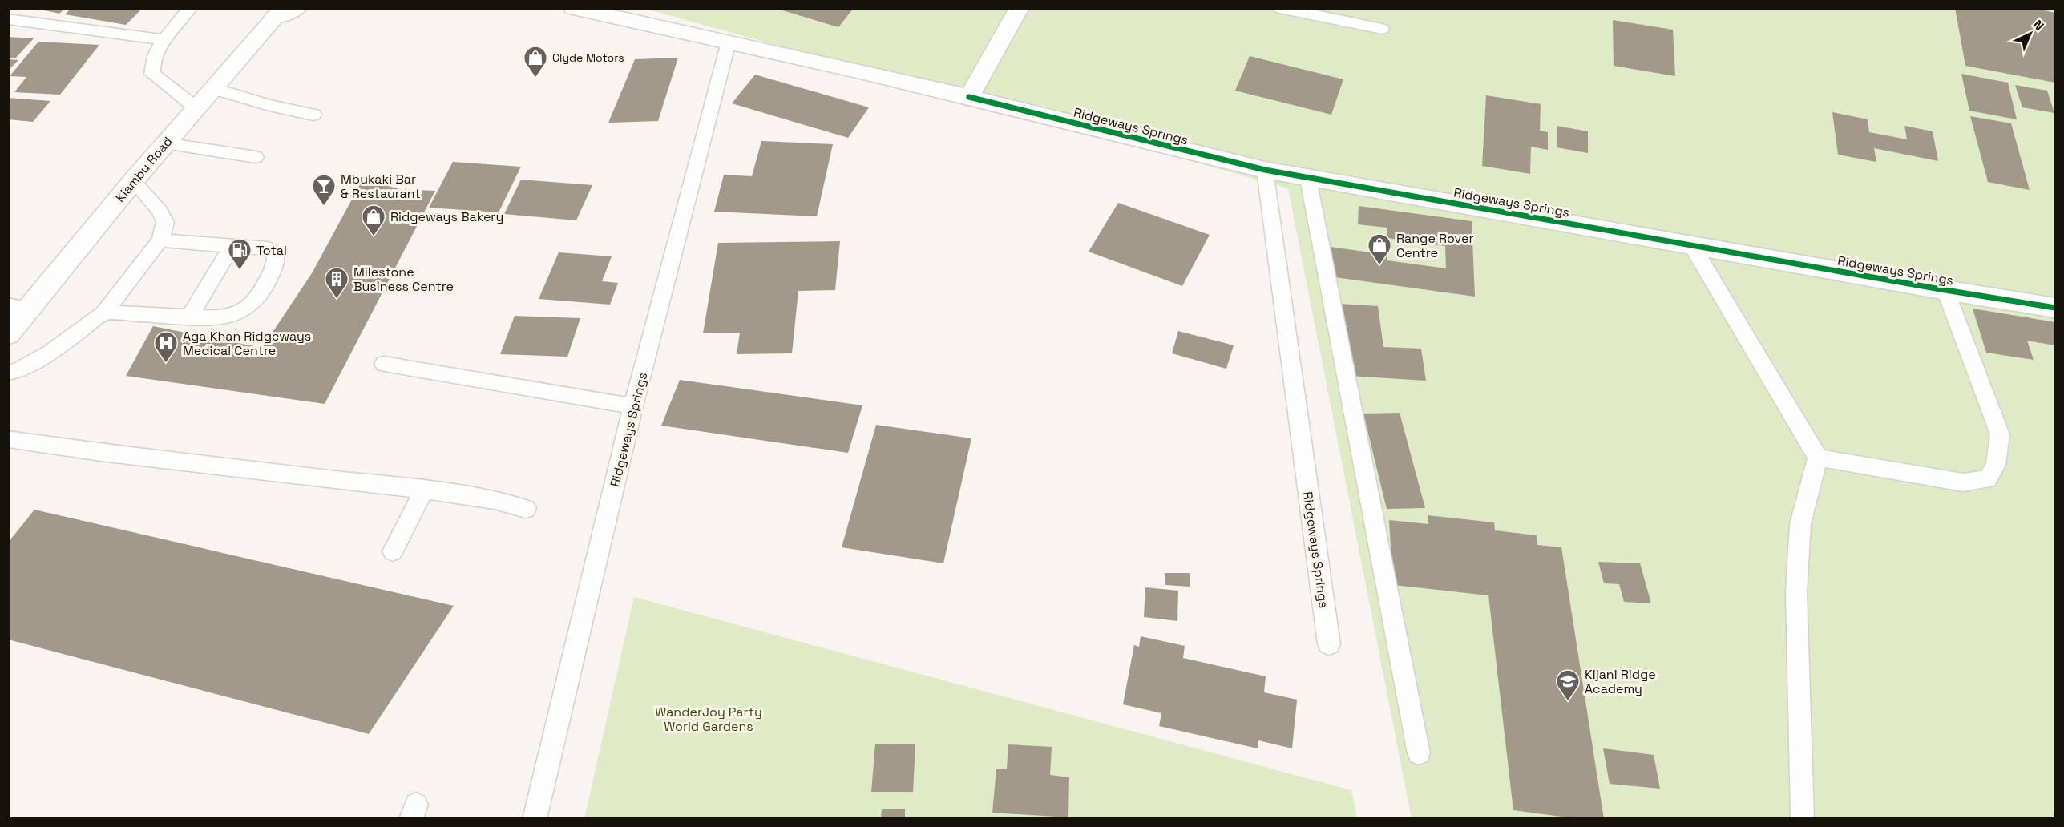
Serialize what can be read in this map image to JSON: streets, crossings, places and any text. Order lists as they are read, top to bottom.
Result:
{
  "streets": {
    "main road": ["Ridgeways Springs", "Kiambu Road"]
  },
  "parks": ["WanderJoy Party World Gardens"],
  "places": {
    "shop": ["Clyde Motors", "Ridgeways Bakery", "Range Rover Centre"],
    "bar": ["Mbukaki Bar & Restaurant"],
    "fuel station": ["Total"],
    "building": ["Milestone Business Centre"],
    "hospital": ["Aga Khan Ridgeways Medical Centre"],
    "school or university": ["Kijani Ridge Academy"]
  },
  "north": "top right"
}
